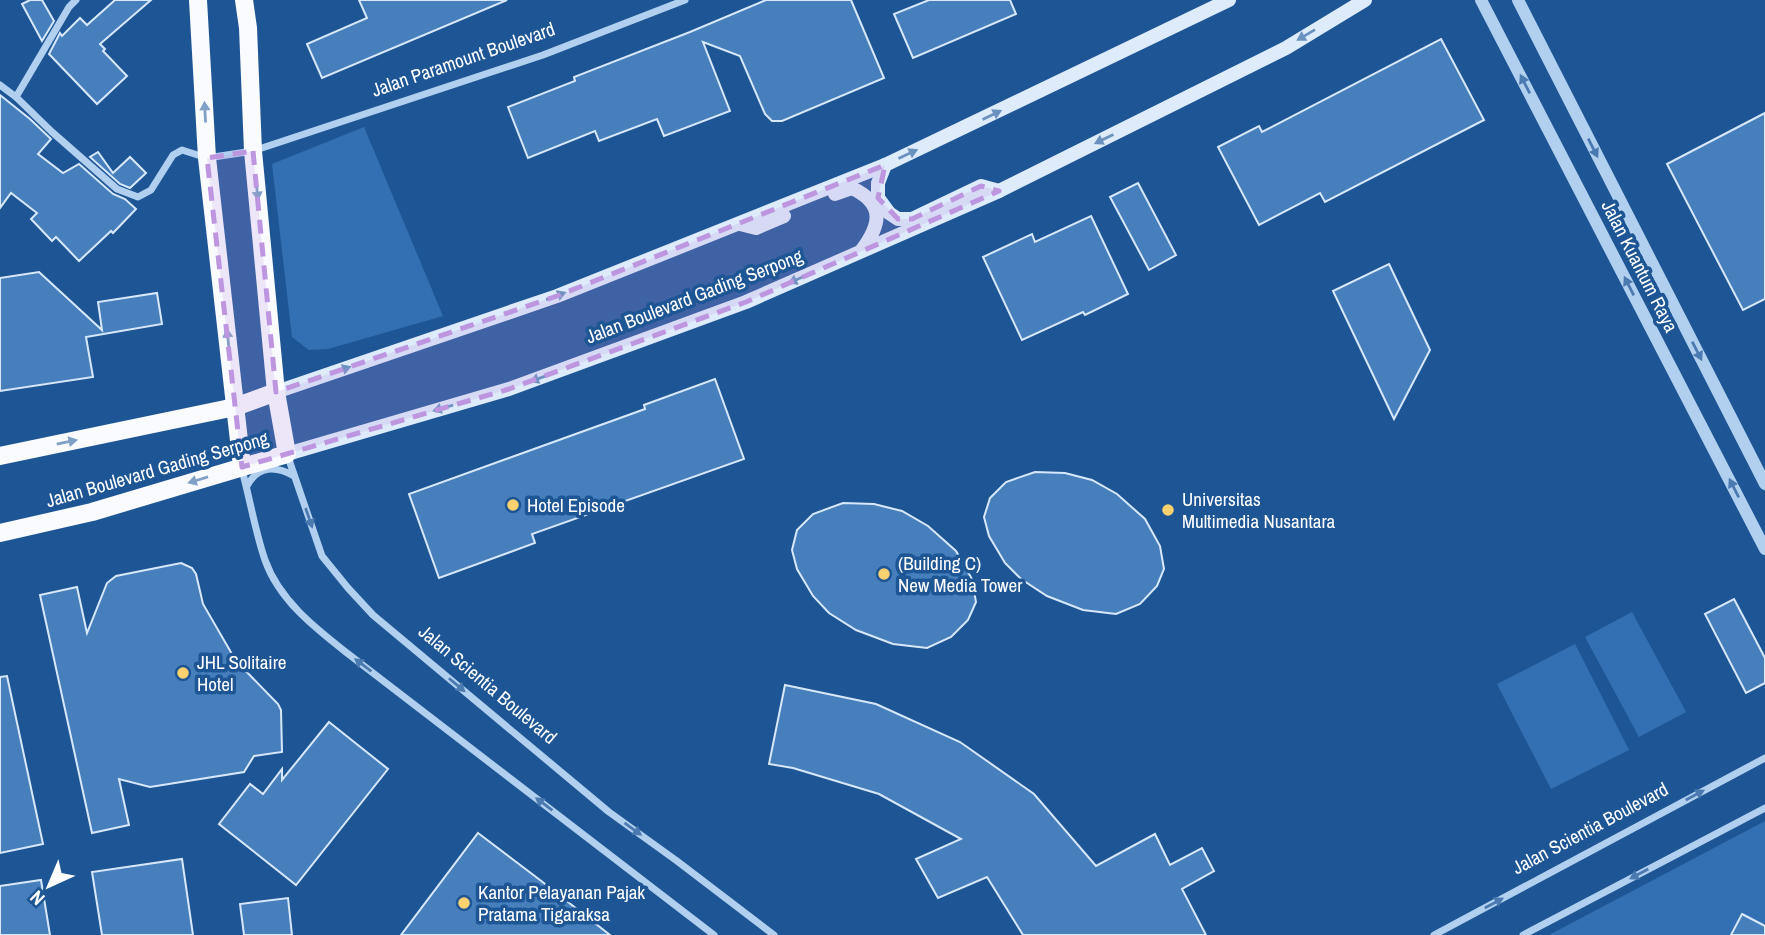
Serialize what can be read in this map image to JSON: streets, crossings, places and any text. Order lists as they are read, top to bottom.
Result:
{
  "streets": {
    "main road": ["Jalan Boulevard Gading Serpong", "Jalan Scientia Boulevard"],
    "street": ["Jalan Paramount Boulevard", "Jalan Kuantum Raya"]
  },
  "crossings": [
    ["Jalan Boulevard Gading Serpong", "Jalan Scientia Boulevard"]
  ],
  "one_way": ["Jalan Scientia Boulevard"],
  "places": [
    "Hotel Episode",
    "Universitas Multimedia Nusantara",
    "(Building C) New Media Tower",
    "JHL Solitaire Hotel",
    "Kantor Pelayanan Pajak Pratama Tigaraksa"
  ],
  "north": "bottom left"
}
